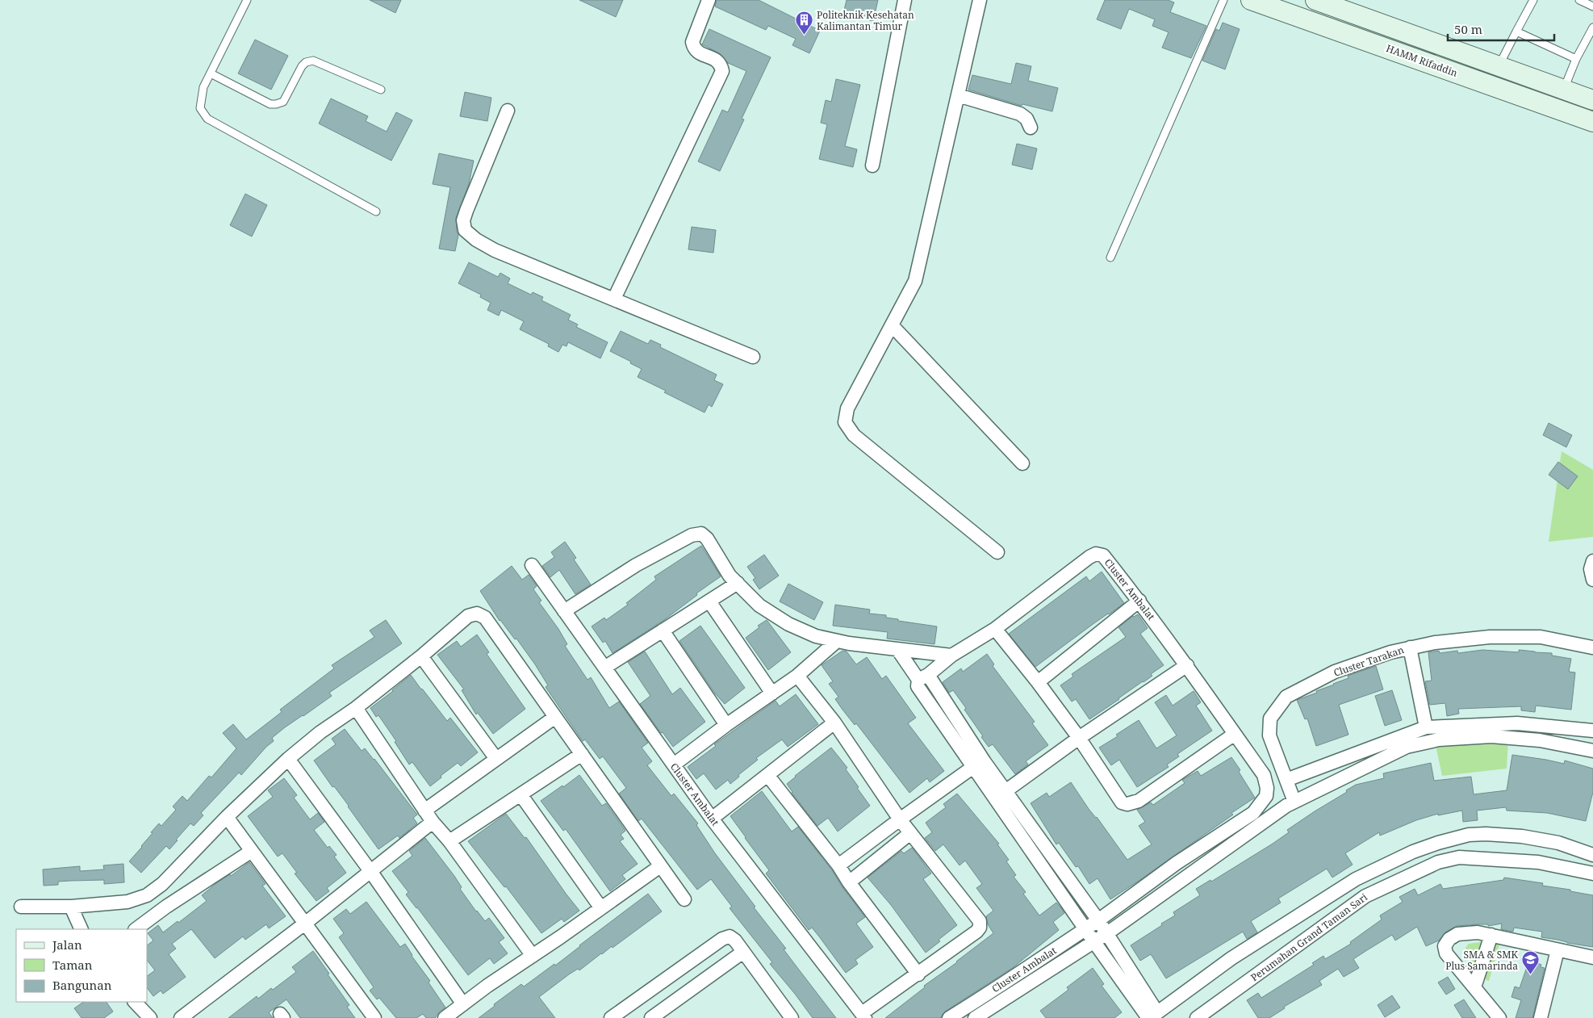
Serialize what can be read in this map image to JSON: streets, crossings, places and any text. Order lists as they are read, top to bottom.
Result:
{
  "streets": {
    "main road": ["HAMM Rifaddin"],
    "street": ["Cluster Ambalat", "Cluster Tarakan", "Perumahan Grand Taman Sari"]
  },
  "crossings": [
    ["Cluster Ambalat", "Cluster Tarakan"]
  ],
  "places": {
    "building": ["Politeknik Kesehatan Kalimantan Timur"],
    "school or university": ["SMA & SMK Plus Samarinda"]
  },
  "legend": ["Jalan", "Taman", "Bangunan"],
  "scale_bar": "50 m"
}
